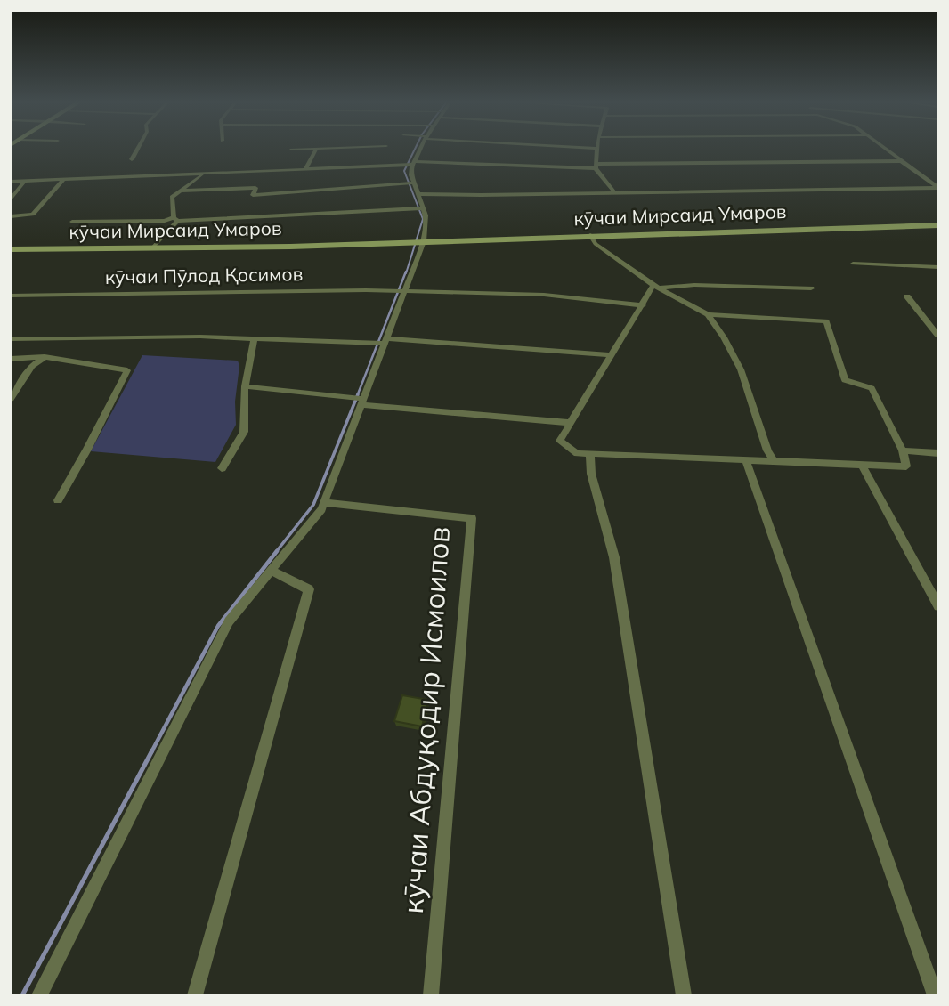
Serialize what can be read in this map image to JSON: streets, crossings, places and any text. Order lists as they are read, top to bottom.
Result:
{
  "streets": {
    "street": ["кӯчаи Мирсаид Умаров", "кӯчаи Пӯлод Қосимов", "кӯчаи Абдуқодир Исмоилов"]
  }
}
